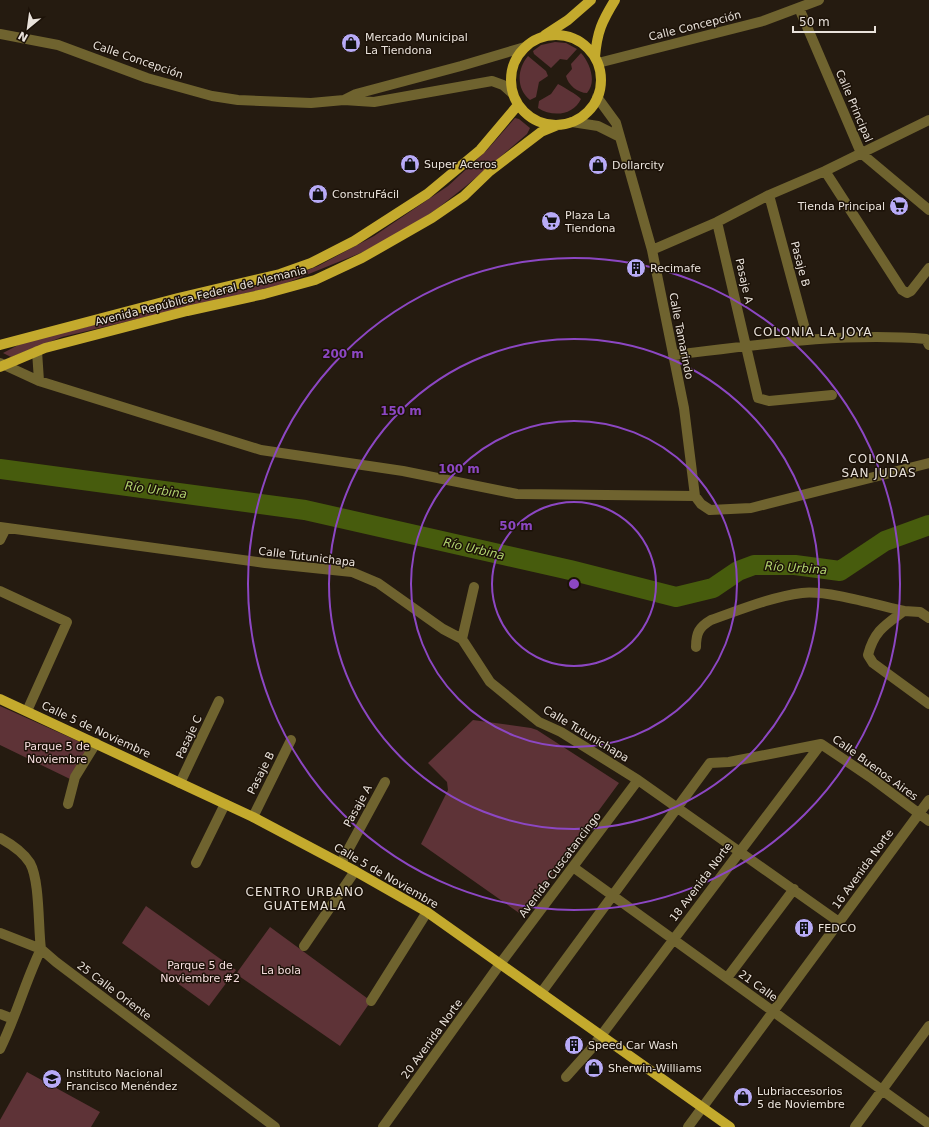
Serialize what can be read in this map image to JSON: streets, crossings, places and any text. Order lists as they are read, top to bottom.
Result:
{
  "streets": {
    "main road": ["Avenida República Federal de Alemania", "Calle 5 de Noviembre"],
    "street": [
      "Calle Concepción",
      "Calle Principal",
      "Pasaje B",
      "Pasaje A",
      "Calle Tamarindo",
      "Calle Tutunichapa",
      "Pasaje C",
      "Calle Buenos Aires",
      "Avenida Cuscatancingo",
      "16 Avenida Norte",
      "18 Avenida Norte",
      "21 Calle",
      "25 Calle Oriente",
      "20 Avenida Norte"
    ]
  },
  "crossings": [
    ["Calle Concepción", "Calle Principal"],
    ["Calle Concepción", "Avenida República Federal de Alemania"],
    ["Calle Concepción", "Calle Tamarindo"],
    ["Pasaje B", "Calle 5 de Noviembre"],
    ["Pasaje A", "Calle 5 de Noviembre"],
    ["Avenida República Federal de Alemania", "Calle Tamarindo"],
    ["Calle Tutunichapa", "Calle Buenos Aires"],
    ["Calle Tutunichapa", "Avenida Cuscatancingo"],
    ["Calle Tutunichapa", "16 Avenida Norte"],
    ["Calle Tutunichapa", "18 Avenida Norte"],
    ["Calle 5 de Noviembre", "Pasaje C"],
    ["Calle 5 de Noviembre", "Avenida Cuscatancingo"],
    ["Calle 5 de Noviembre", "16 Avenida Norte"],
    ["Calle 5 de Noviembre", "18 Avenida Norte"],
    ["Calle 5 de Noviembre", "20 Avenida Norte"],
    ["Calle Buenos Aires", "16 Avenida Norte"],
    ["Calle Buenos Aires", "18 Avenida Norte"],
    ["Avenida Cuscatancingo", "21 Calle"],
    ["Avenida Cuscatancingo", "20 Avenida Norte"],
    ["16 Avenida Norte", "21 Calle"],
    ["18 Avenida Norte", "21 Calle"]
  ],
  "districts": ["COLONIA LA JOYA", "COLONIA SAN JUDAS", "CENTRO URBANO GUATEMALA"],
  "water": ["Río Urbina"],
  "parks": ["Parque 5 de Noviembre", "Parque 5 de Noviembre #2", "La bola"],
  "places": {
    "shop": [
      "Mercado Municipal La Tiendona",
      "Super Aceros",
      "Dollarcity",
      "ConstruFácil",
      "Sherwin-Williams",
      "Lubriaccesorios 5 de Noviembre"
    ],
    "supermarket": ["Tienda Principal", "Plaza La Tiendona"],
    "building": ["Recimafe", "FEDCO", "Speed Car Wash"],
    "school or university": ["Instituto Nacional Francisco Menéndez"]
  },
  "scale_bar": "50 m",
  "north": "bottom left",
  "rings": [
    "200 m",
    "150 m",
    "100 m",
    "50 m"
  ]
}
